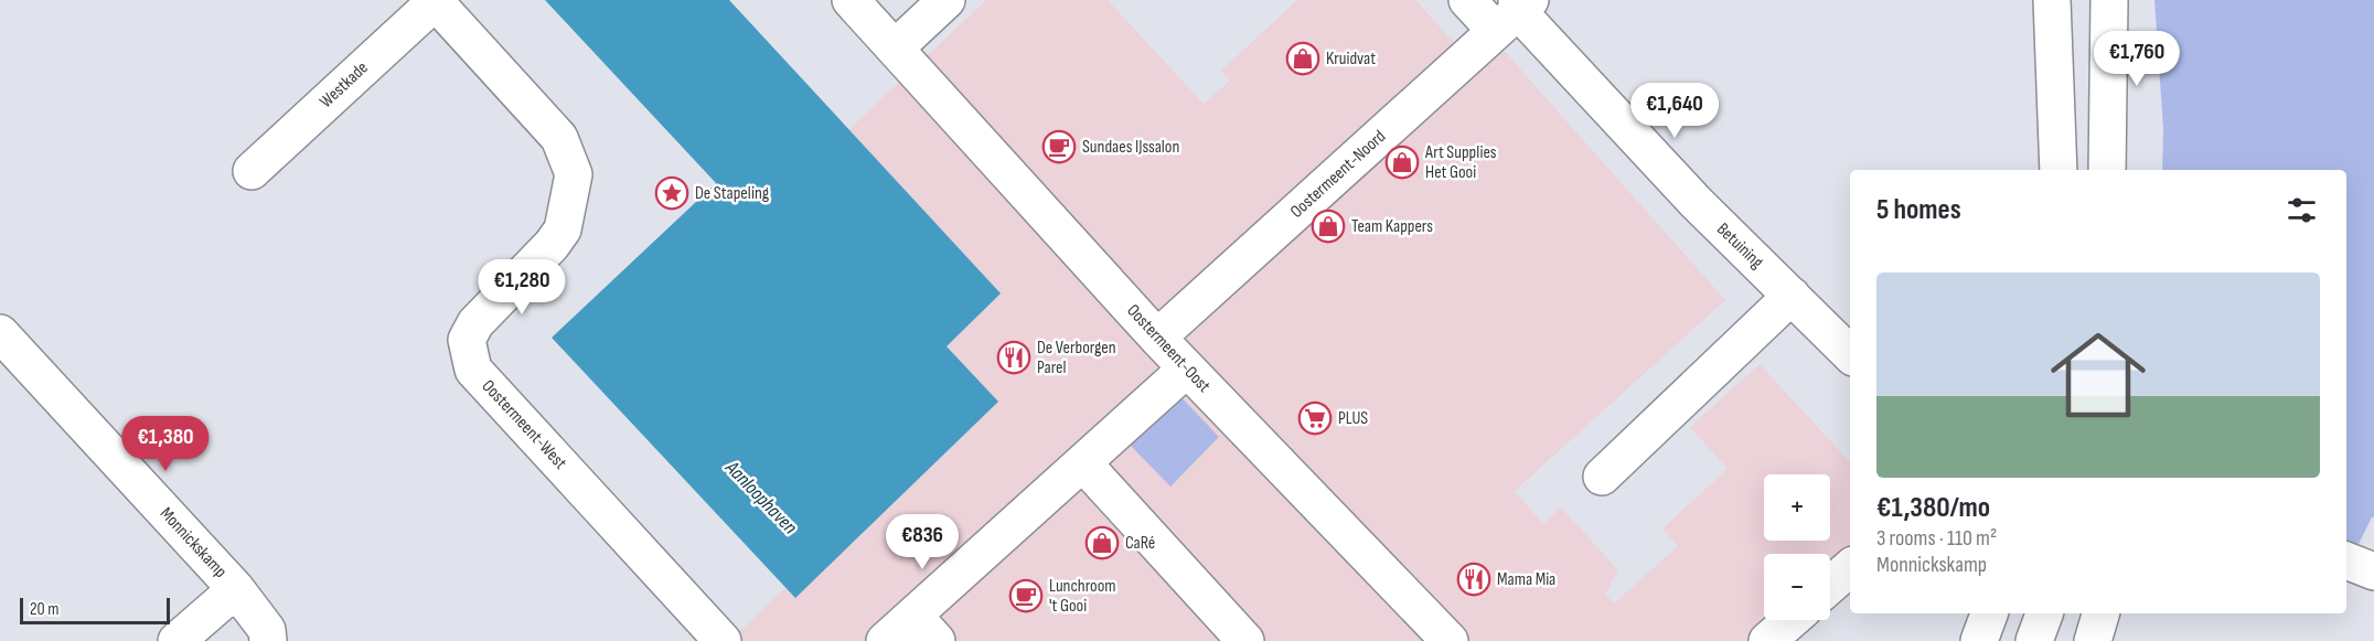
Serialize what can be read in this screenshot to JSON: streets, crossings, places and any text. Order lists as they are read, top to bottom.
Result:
{
  "streets": {
    "street": [
      "Westkade",
      "Oostermeent-Noord",
      "Betuining",
      "Oostermeent-Oost",
      "Oostermeent-West",
      "Monnickskamp"
    ]
  },
  "crossings": [
    ["Westkade", "Oostermeent-West"],
    ["Oostermeent-Noord", "Betuining"],
    ["Oostermeent-Noord", "Oostermeent-Oost"]
  ],
  "water": ["Aanloophaven"],
  "places": {
    "shop": [
      "Kruidvat",
      "Art Supplies Het Gooi",
      "Team Kappers",
      "CaRé"
    ],
    "cafe": ["Sundaes IJssalon", "Lunchroom 't Gooi"],
    "place": ["De Stapeling"],
    "restaurant": ["De Verborgen Parel", "Mama Mia"],
    "supermarket": ["PLUS"]
  },
  "scale_bar": "20 m",
  "page": {
    "price": [
      "€1,760",
      "€1,640",
      "€1,280",
      "€1,380",
      "€836"
    ],
    "heading": "5 homes",
    "list": [
      {
        "name": "€1,380/mo",
        "note": "3 rooms · 110 m² · Monnickskamp"
      }
    ],
    "map_buttons": ["+", "−"],
    "scale": "20 m"
  }
}
